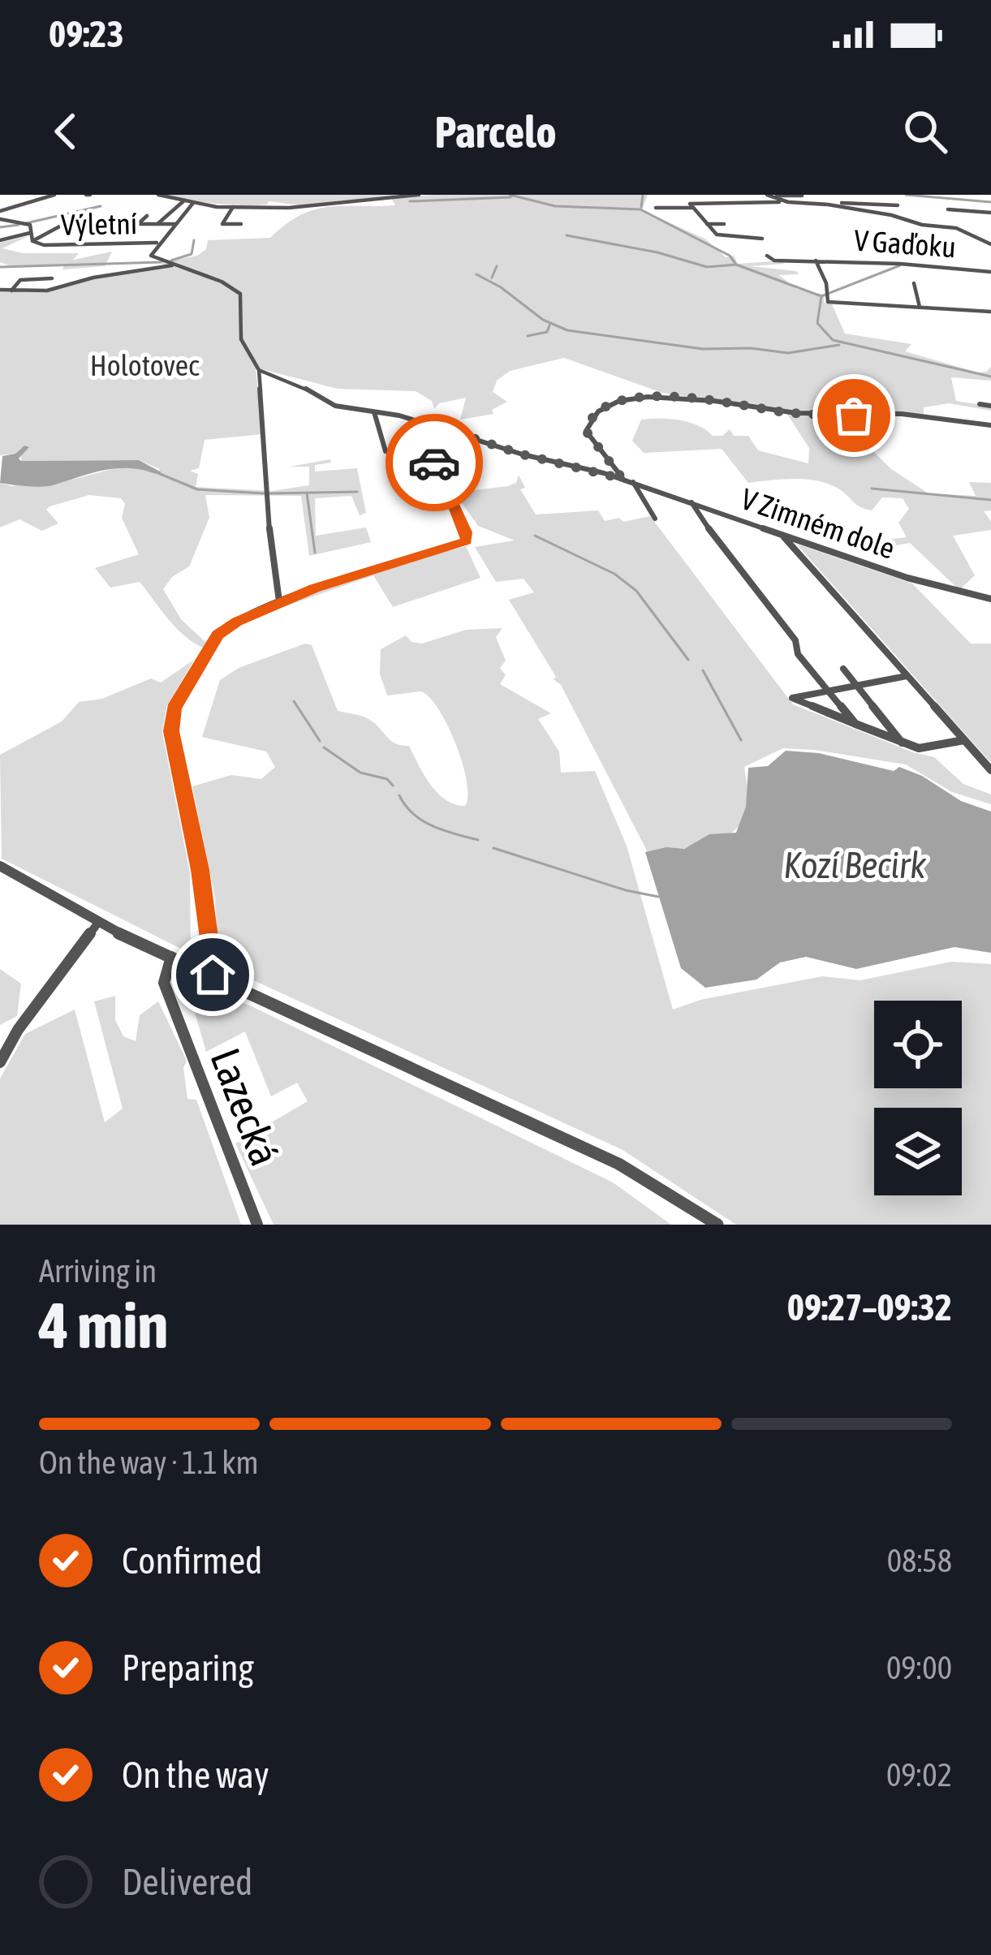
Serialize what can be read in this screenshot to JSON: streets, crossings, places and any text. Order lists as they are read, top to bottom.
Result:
{
  "streets": {
    "street": [
      "Výletní",
      "V Gaďoku",
      "V Zimném dole",
      "Lazecká"
    ]
  },
  "water": ["Kozí Becirk"],
  "parks": ["Holotovec"],
  "page": {
    "status": "09:23",
    "header": "Parcelo",
    "heading": ["4 min", "Arriving in", "09:27–09:32"],
    "bar": "On the way · 1.1 km",
    "list": [
      ["Confirmed", "08:58"],
      ["Preparing", "09:00"],
      ["On the way", "09:02"],
      "Delivered"
    ]
  }
}
